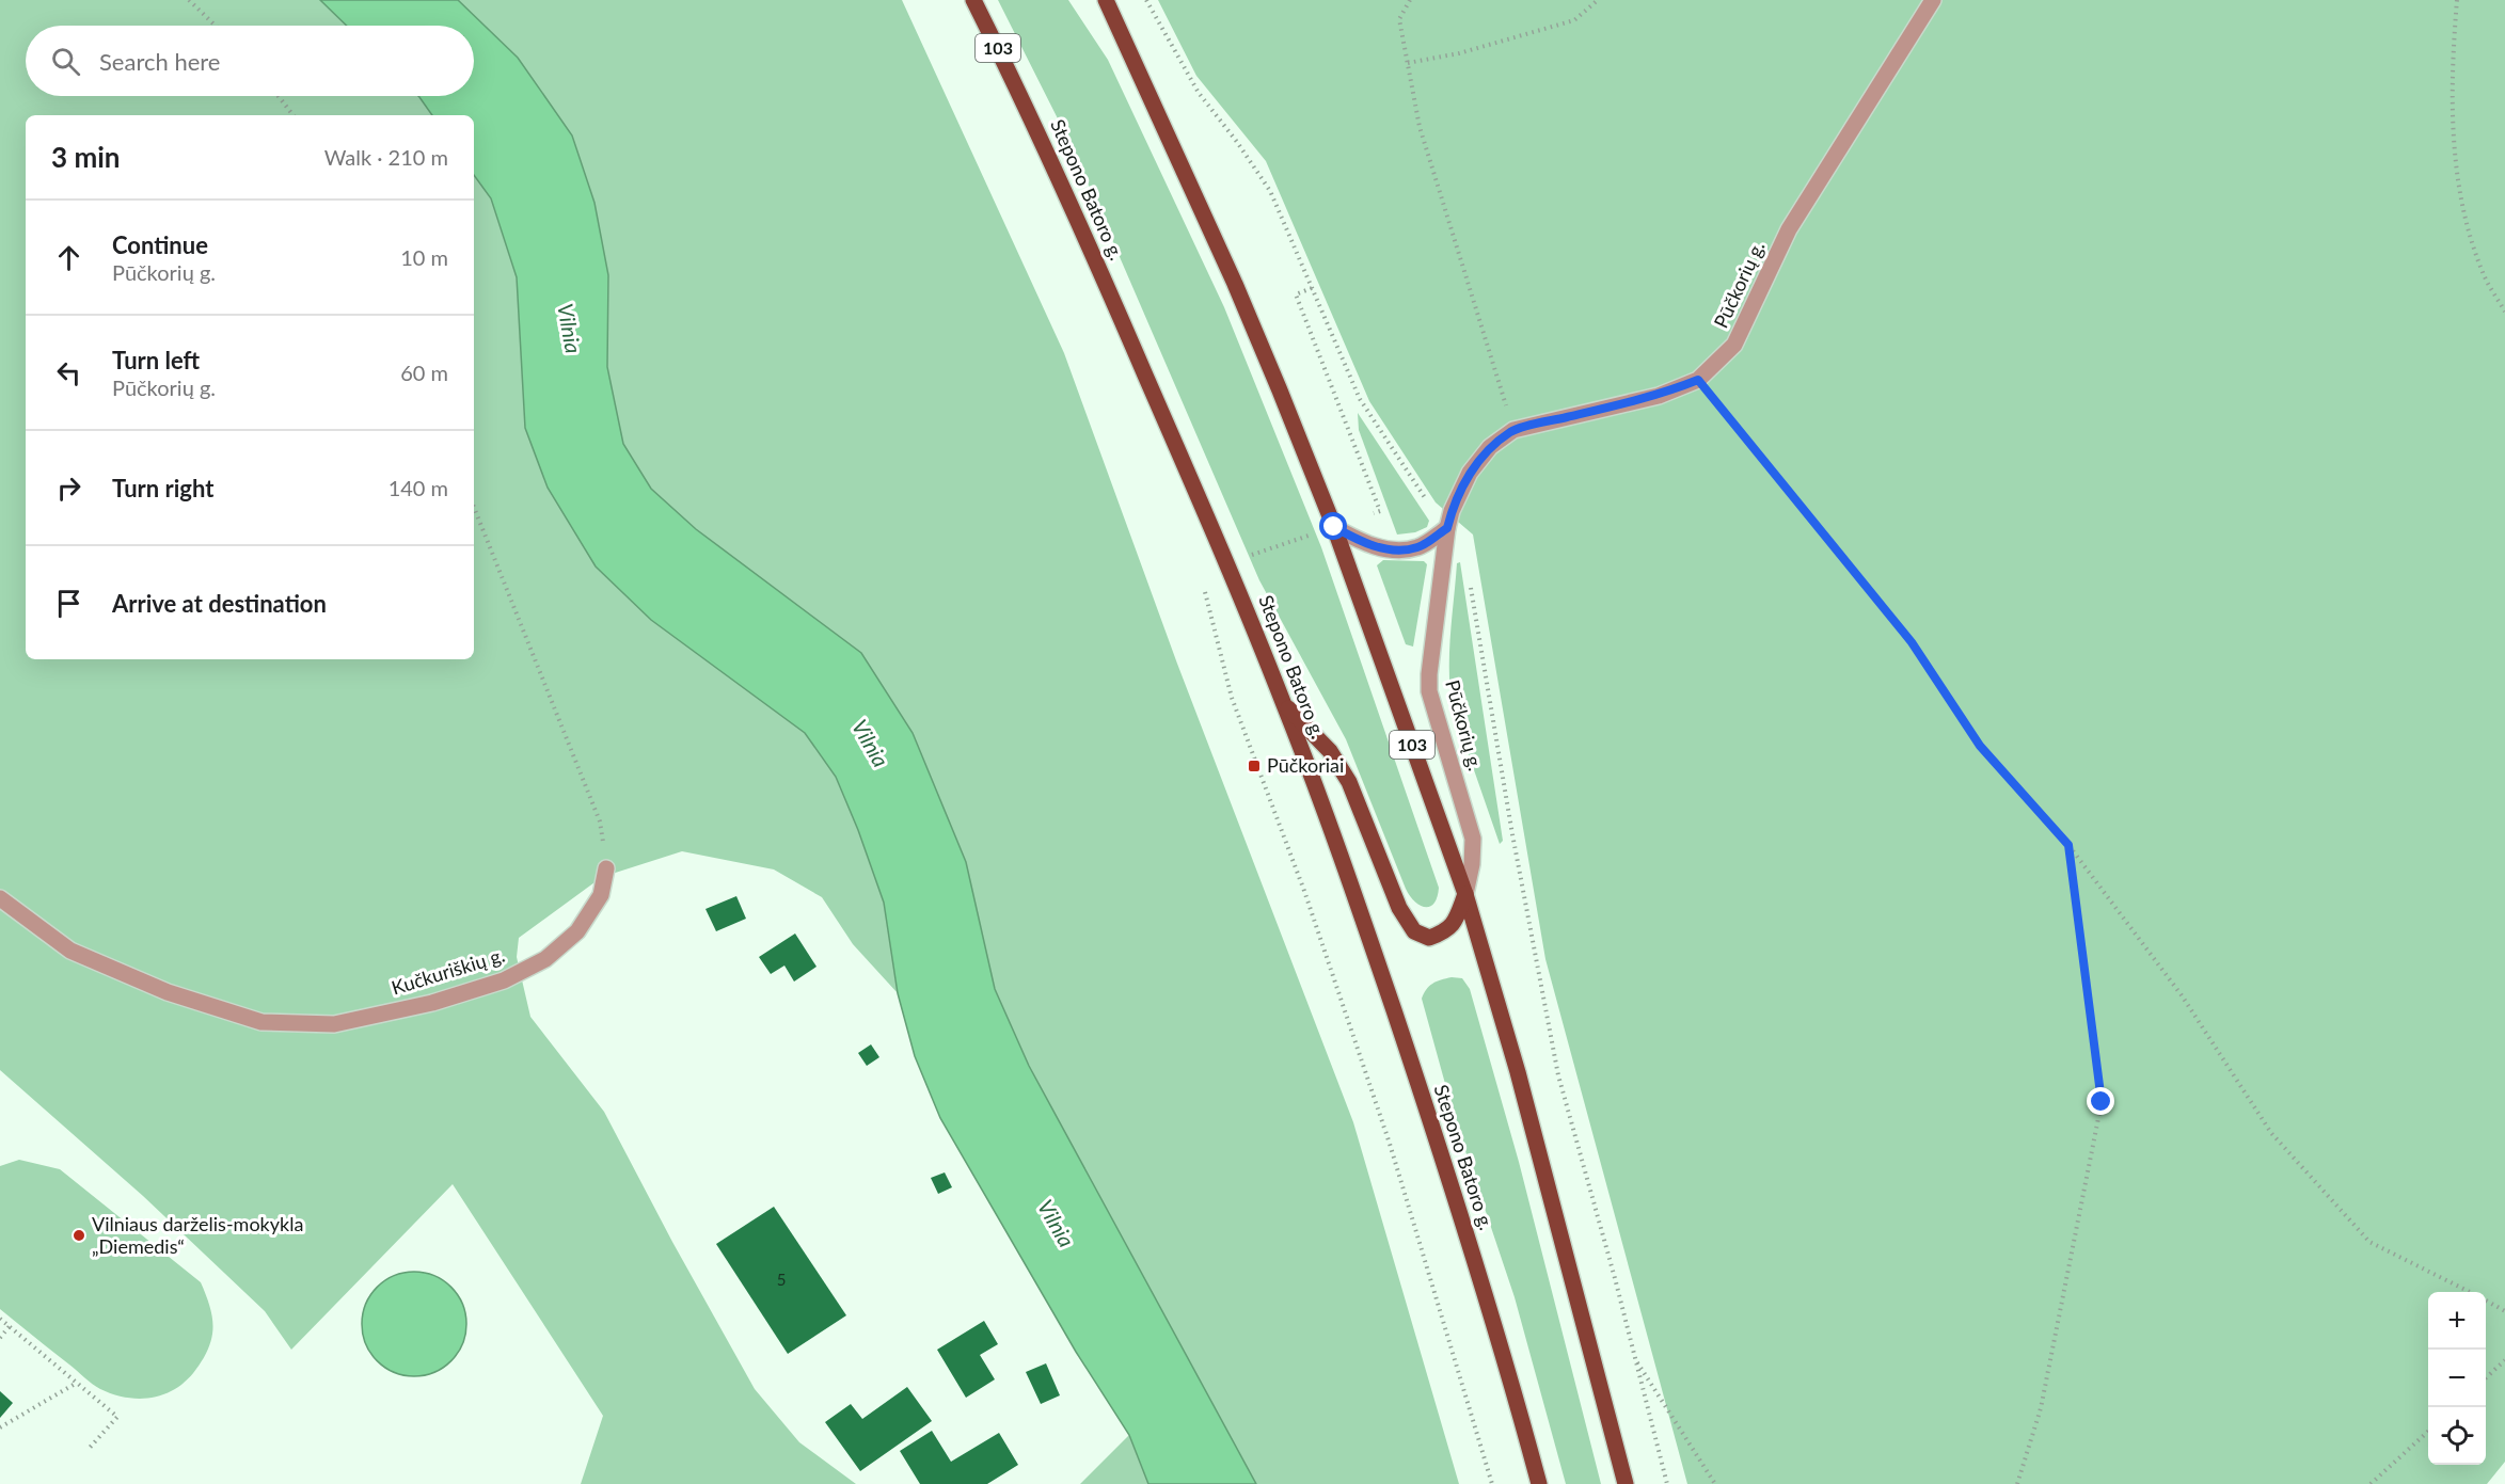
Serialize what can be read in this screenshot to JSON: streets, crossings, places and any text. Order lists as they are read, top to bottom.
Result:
{
  "streets": {
    "main road": ["103", "Stepono Batoro g."],
    "street": ["Pūčkorių g.", "Kučkuriškių g."]
  },
  "crossings": [
    ["103", "Pūčkorių g."]
  ],
  "water": ["Vilnia"],
  "places": {
    "transit": ["Pūčkoriai"],
    "other": ["Vilniaus darželis-mokykla „Diemedis“"]
  },
  "house_numbers": ["5"],
  "page": {
    "search": "Search here",
    "heading": ["3 min", "Walk · 210 m"],
    "list": [
      ["Continue", "Pūčkorių g.", "10 m"],
      ["Turn left", "Pūčkorių g.", "60 m"],
      ["Turn right", "140 m"],
      "Arrive at destination"
    ],
    "map_buttons": ["+", "−"]
  }
}
